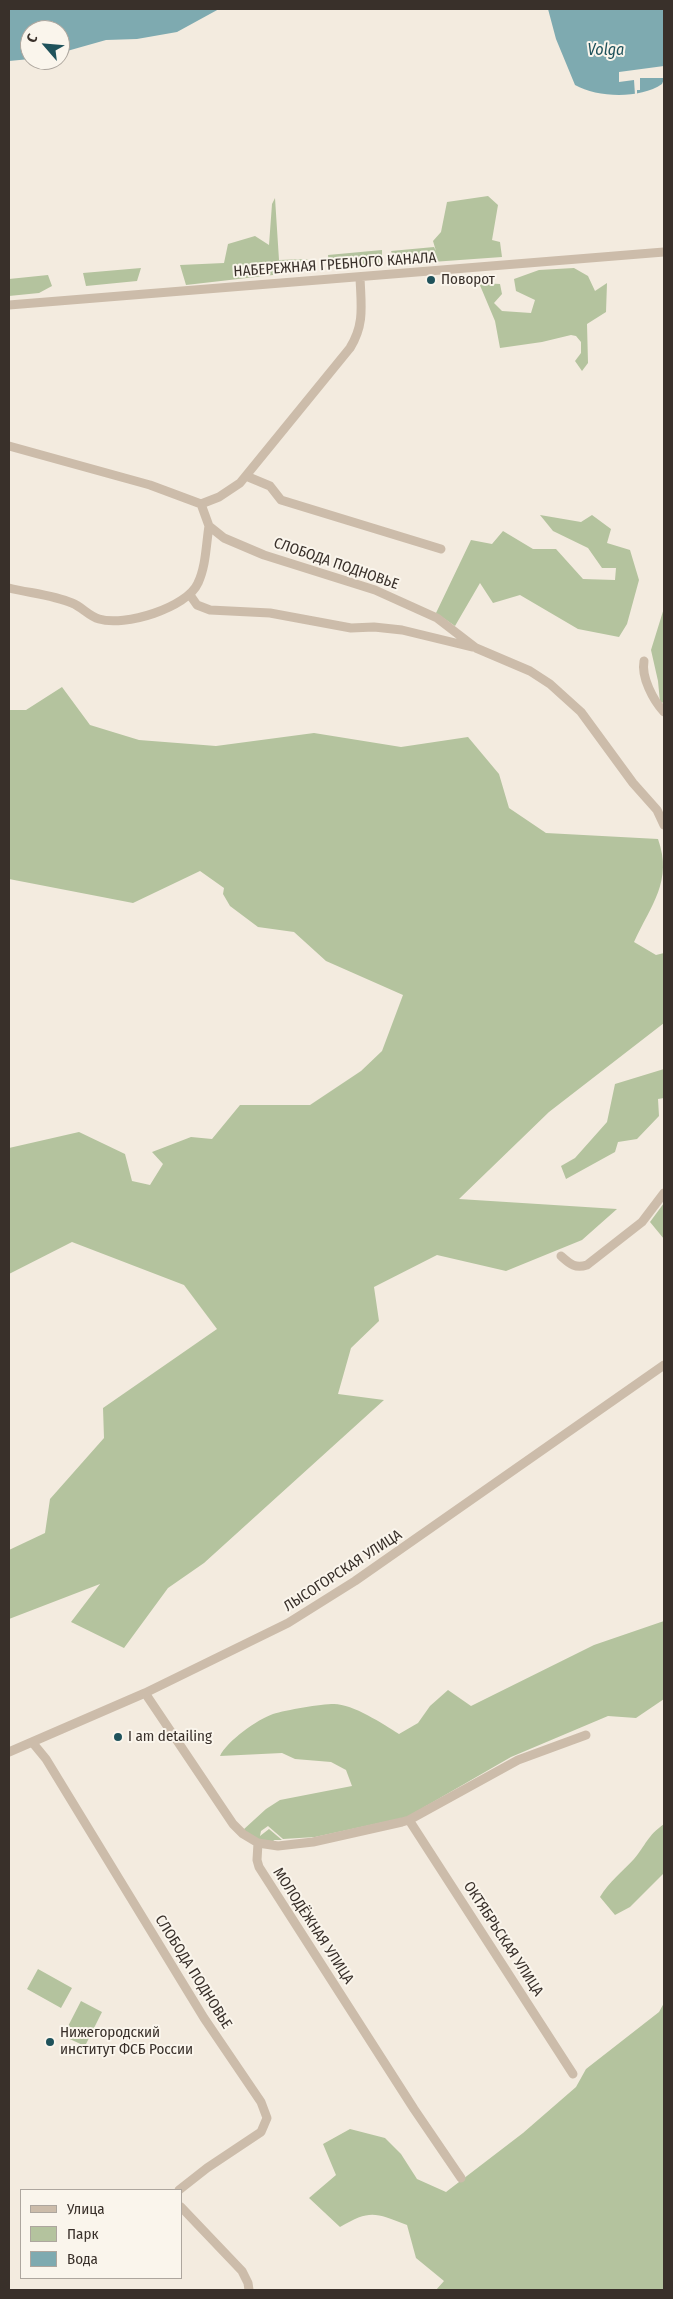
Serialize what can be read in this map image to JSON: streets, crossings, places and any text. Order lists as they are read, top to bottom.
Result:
{
  "streets": {
    "street": [
      "НАБЕРЕЖНАЯ ГРЕБНОГО КАНАЛА",
      "СЛОБОДА ПОДНОВЬЕ",
      "ЛЫСОГОРСКАЯ УЛИЦА",
      "МОЛОДЁЖНАЯ УЛИЦА",
      "ОКТЯБРЬСКАЯ УЛИЦА"
    ]
  },
  "crossings": [
    ["СЛОБОДА ПОДНОВЬЕ", "ЛЫСОГОРСКАЯ УЛИЦА"]
  ],
  "water": ["Volga"],
  "places": ["Поворот", "I am detailing", "Нижегородский институт ФСБ России"],
  "legend": ["Улица", "Парк", "Вода"],
  "north": "top left"
}
